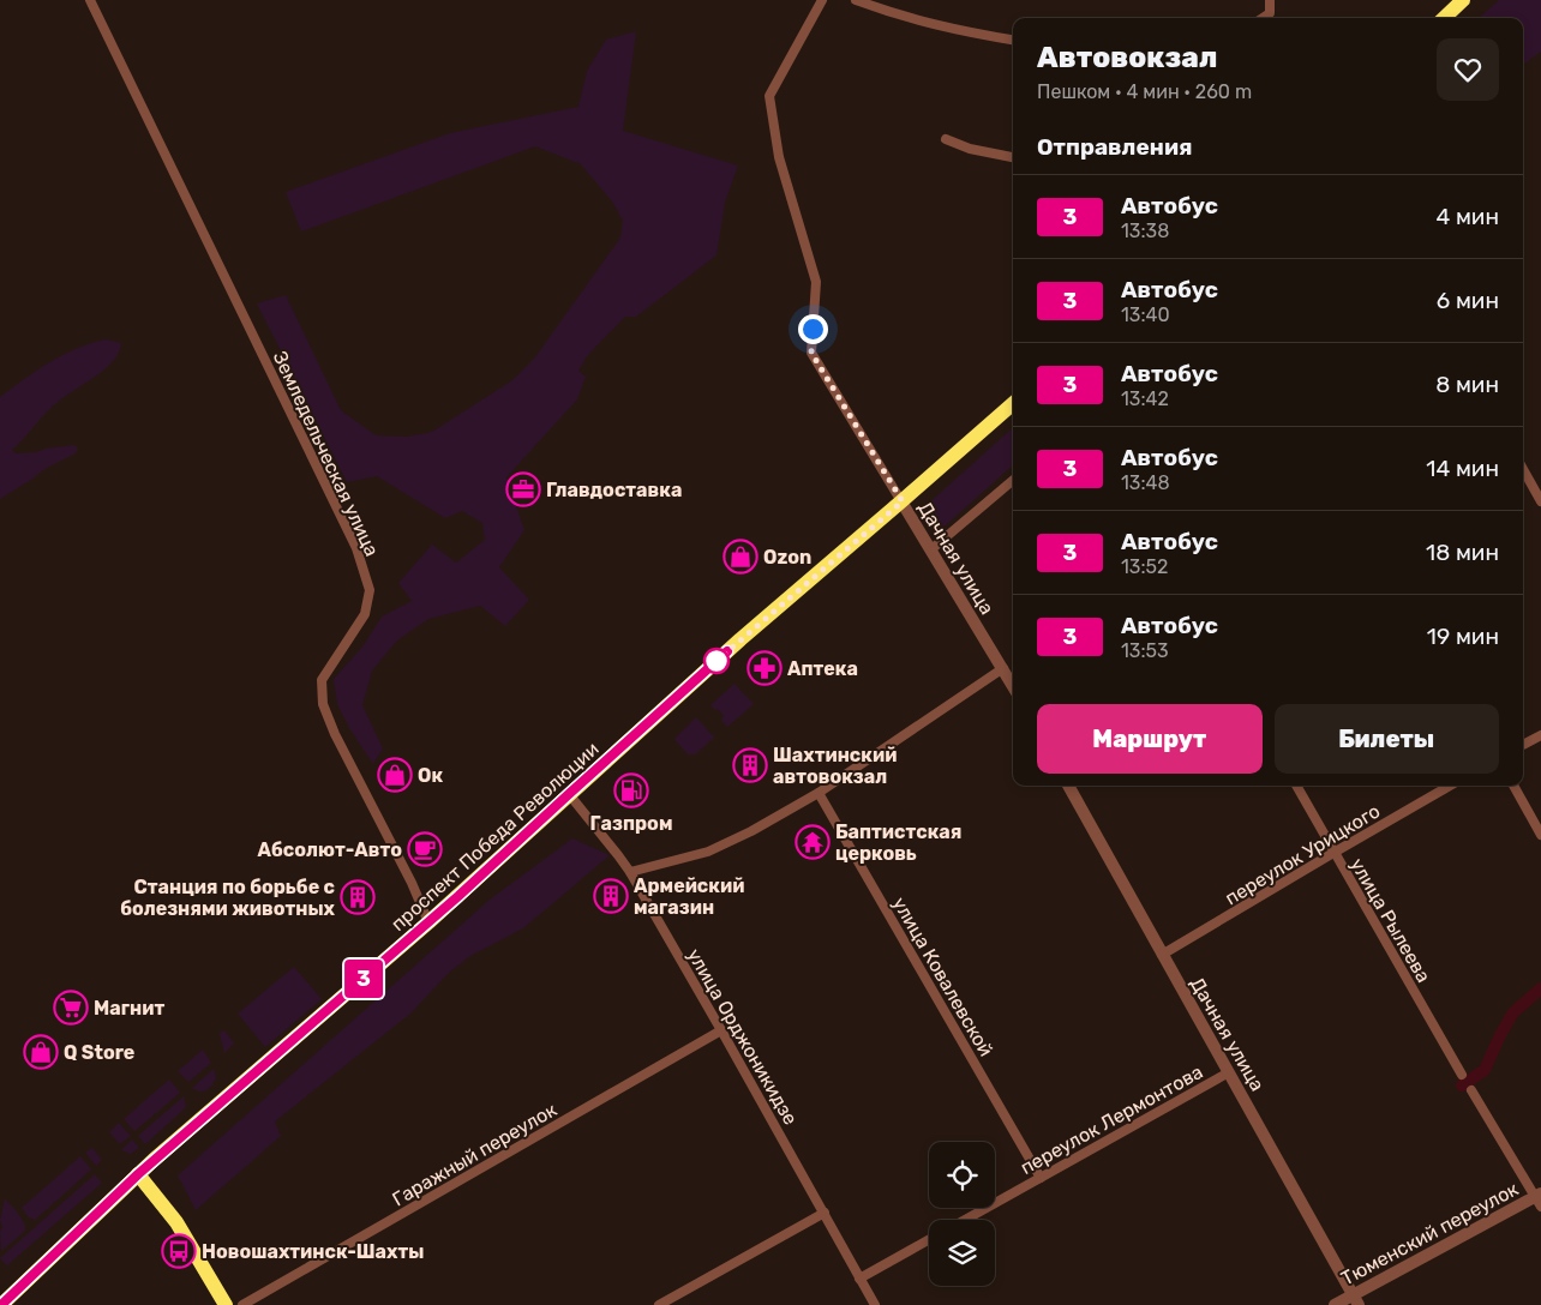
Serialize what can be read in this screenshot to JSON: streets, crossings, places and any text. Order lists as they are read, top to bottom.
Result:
{
  "streets": {
    "main road": ["проспект Победа Революции"],
    "street": [
      "Земледельческая улица",
      "Дачная улица",
      "переулок Урицкого",
      "улица Рылеева",
      "улица Ковалевской",
      "улица Орджоникидзе",
      "переулок Лермонтова",
      "Гаражный переулок",
      "Тюменский переулок"
    ]
  },
  "crossings": [
    ["Земледельческая улица", "проспект Победа Революции"],
    ["Дачная улица", "проспект Победа Революции"],
    ["Дачная улица", "переулок Урицкого"],
    ["Дачная улица", "переулок Лермонтова"],
    ["Дачная улица", "Тюменский переулок"],
    ["проспект Победа Революции", "улица Орджоникидзе"],
    ["переулок Урицкого", "улица Рылеева"],
    ["улица Ковалевской", "переулок Лермонтова"],
    ["улица Орджоникидзе", "Гаражный переулок"]
  ],
  "places": {
    "office": ["Главдоставка"],
    "shop": ["Ozon", "Ок", "Q Store"],
    "pharmacy": ["Аптека"],
    "building": ["Шахтинский автовокзал", "Армейский магазин", "Станция по борьбе с болезнями животных"],
    "fuel station": ["Газпром"],
    "temple": ["Баптистская церковь"],
    "cafe": ["Абсолют-Авто"],
    "supermarket": ["Магнит"],
    "bus stop": ["Новошахтинск-Шахты"]
  },
  "lines": ["bus line 3"],
  "page": {
    "on_map": "3",
    "heading": [
      ["Автовокзал", "Пешком · 4 мин · 260 m"],
      "Отправления"
    ],
    "list": [
      {
        "mark": "3",
        "name": "Автобус",
        "note": "13:38",
        "value": "4 мин"
      },
      {
        "mark": "3",
        "name": "Автобус",
        "note": "13:40",
        "value": "6 мин"
      },
      {
        "mark": "3",
        "name": "Автобус",
        "note": "13:42",
        "value": "8 мин"
      },
      {
        "mark": "3",
        "name": "Автобус",
        "note": "13:48",
        "value": "14 мин"
      },
      {
        "mark": "3",
        "name": "Автобус",
        "note": "13:52",
        "value": "18 мин"
      },
      {
        "mark": "3",
        "name": "Автобус",
        "note": "13:53",
        "value": "19 мин"
      }
    ],
    "buttons": ["Маршрут", "Билеты"]
  }
}
